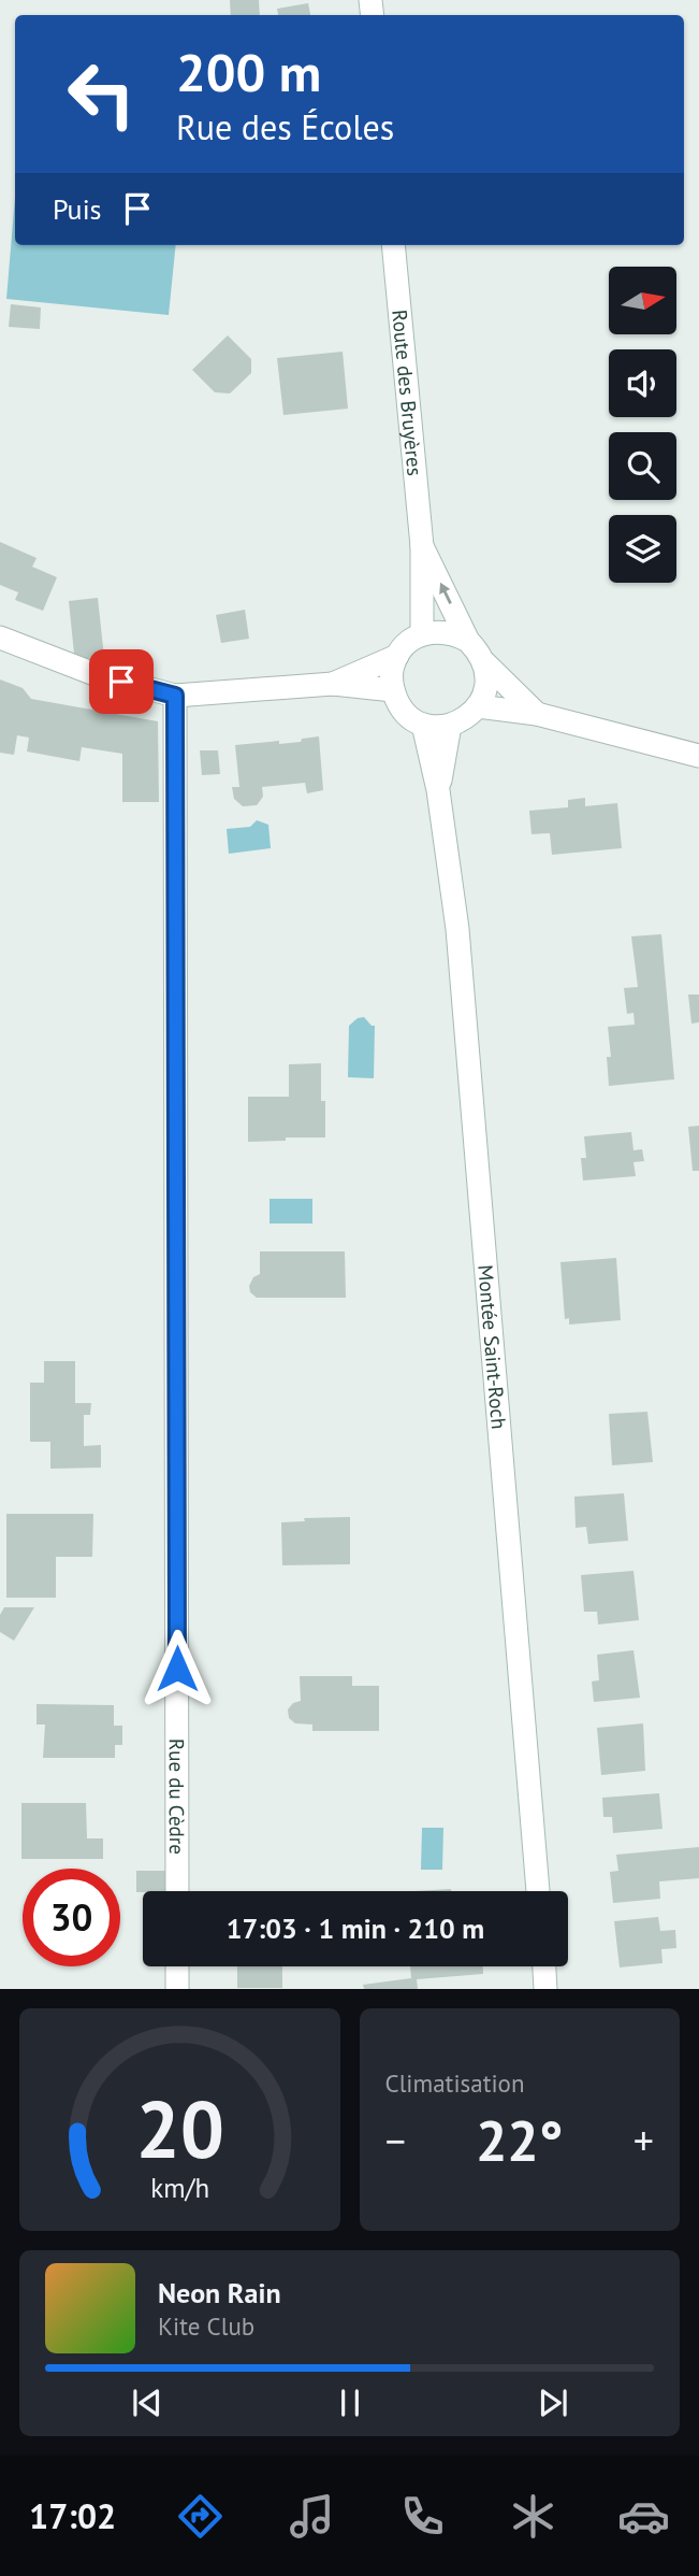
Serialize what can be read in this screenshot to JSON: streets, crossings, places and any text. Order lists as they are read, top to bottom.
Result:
{
  "streets": {
    "main road": ["Route des Bruyères", "Montée Saint-Roch", "Rue du Cèdre"]
  },
  "north": "right",
  "page": {
    "turn": ["200 m", "Rue des Écoles"],
    "then": "Puis",
    "limit": "30",
    "trip": "17:03 · 1 min · 210 m",
    "tile": "Climatisation",
    "heat": ["−", "22°", "+"],
    "song": ["Neon Rain", "Kite Club"],
    "tabs": "17:02",
    "gauge": ["20", "km/h"]
  }
}
